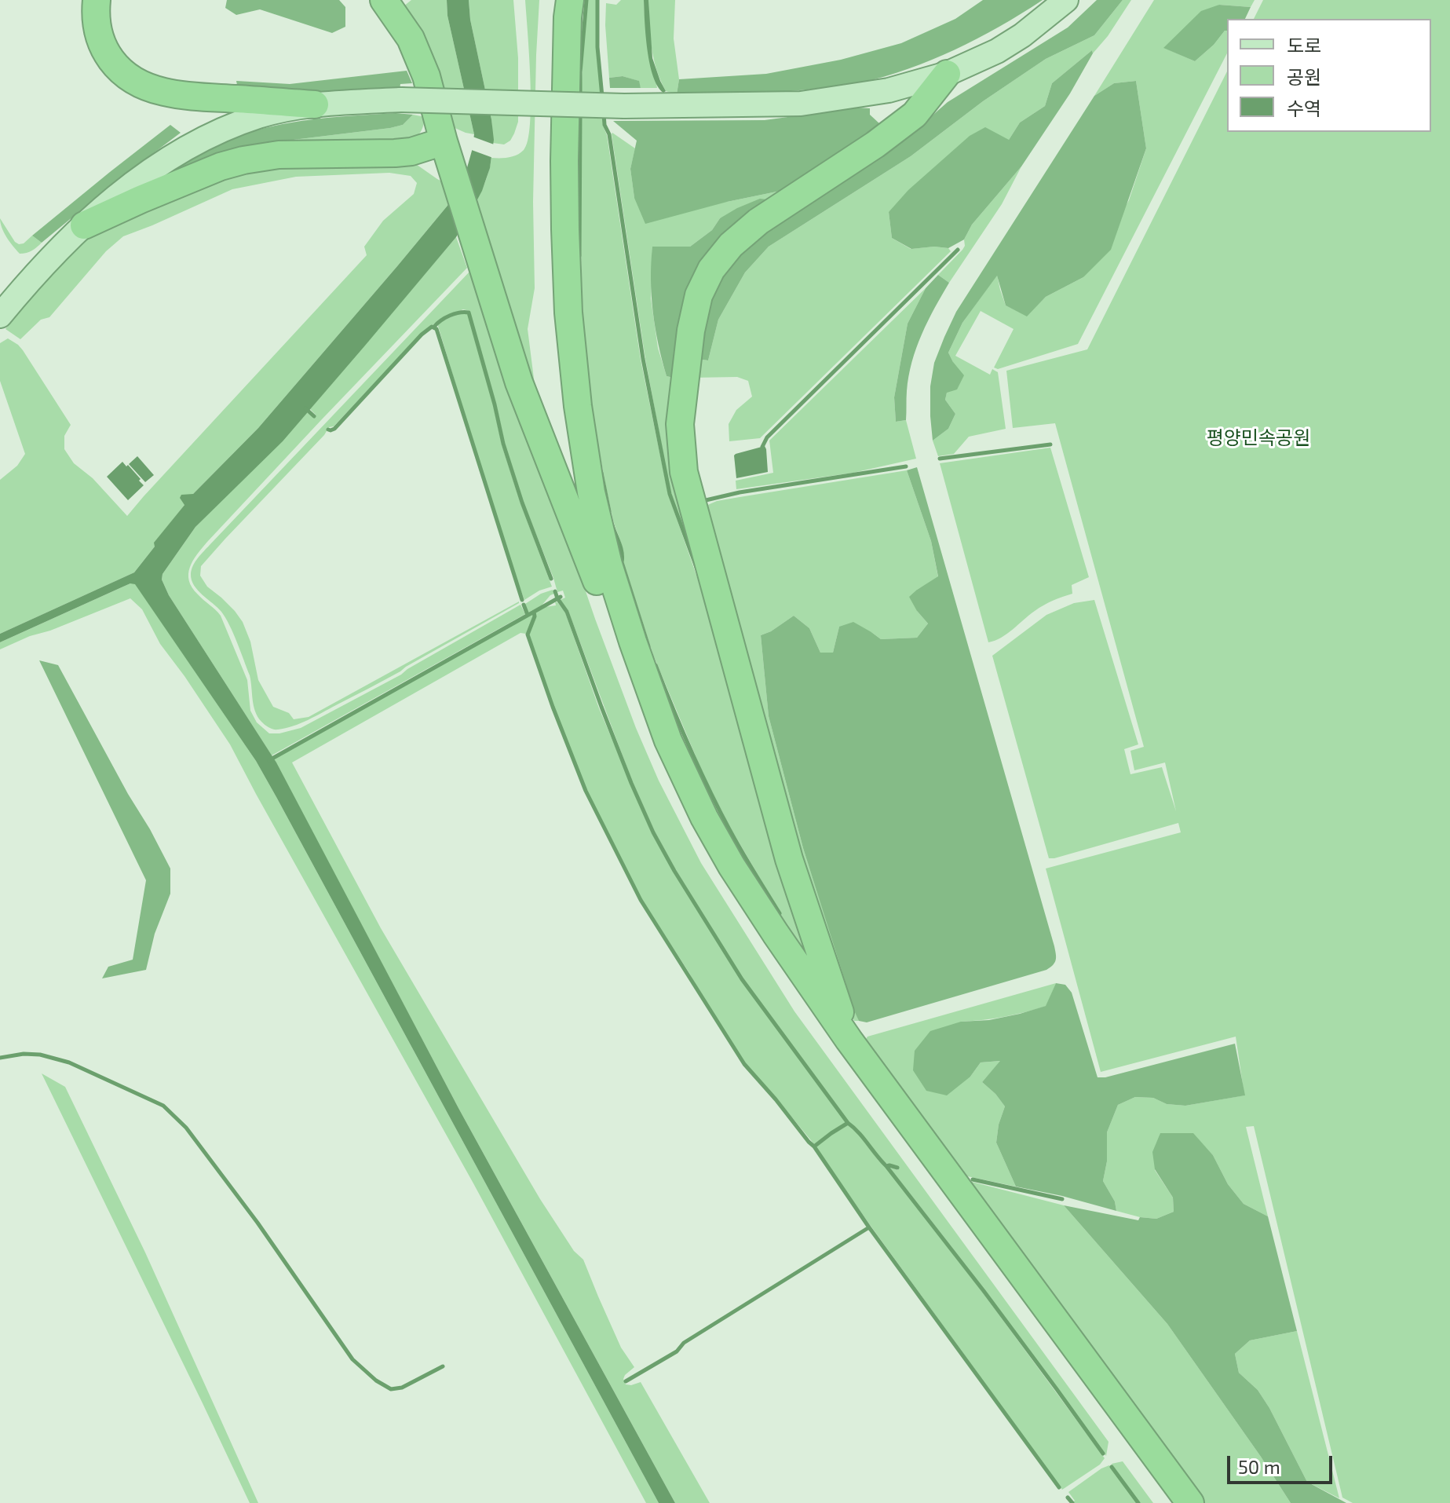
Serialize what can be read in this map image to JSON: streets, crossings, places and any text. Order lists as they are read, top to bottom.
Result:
{
  "parks": ["평양민속공원"],
  "legend": ["도로", "공원", "수역"],
  "scale_bar": "50 m"
}
